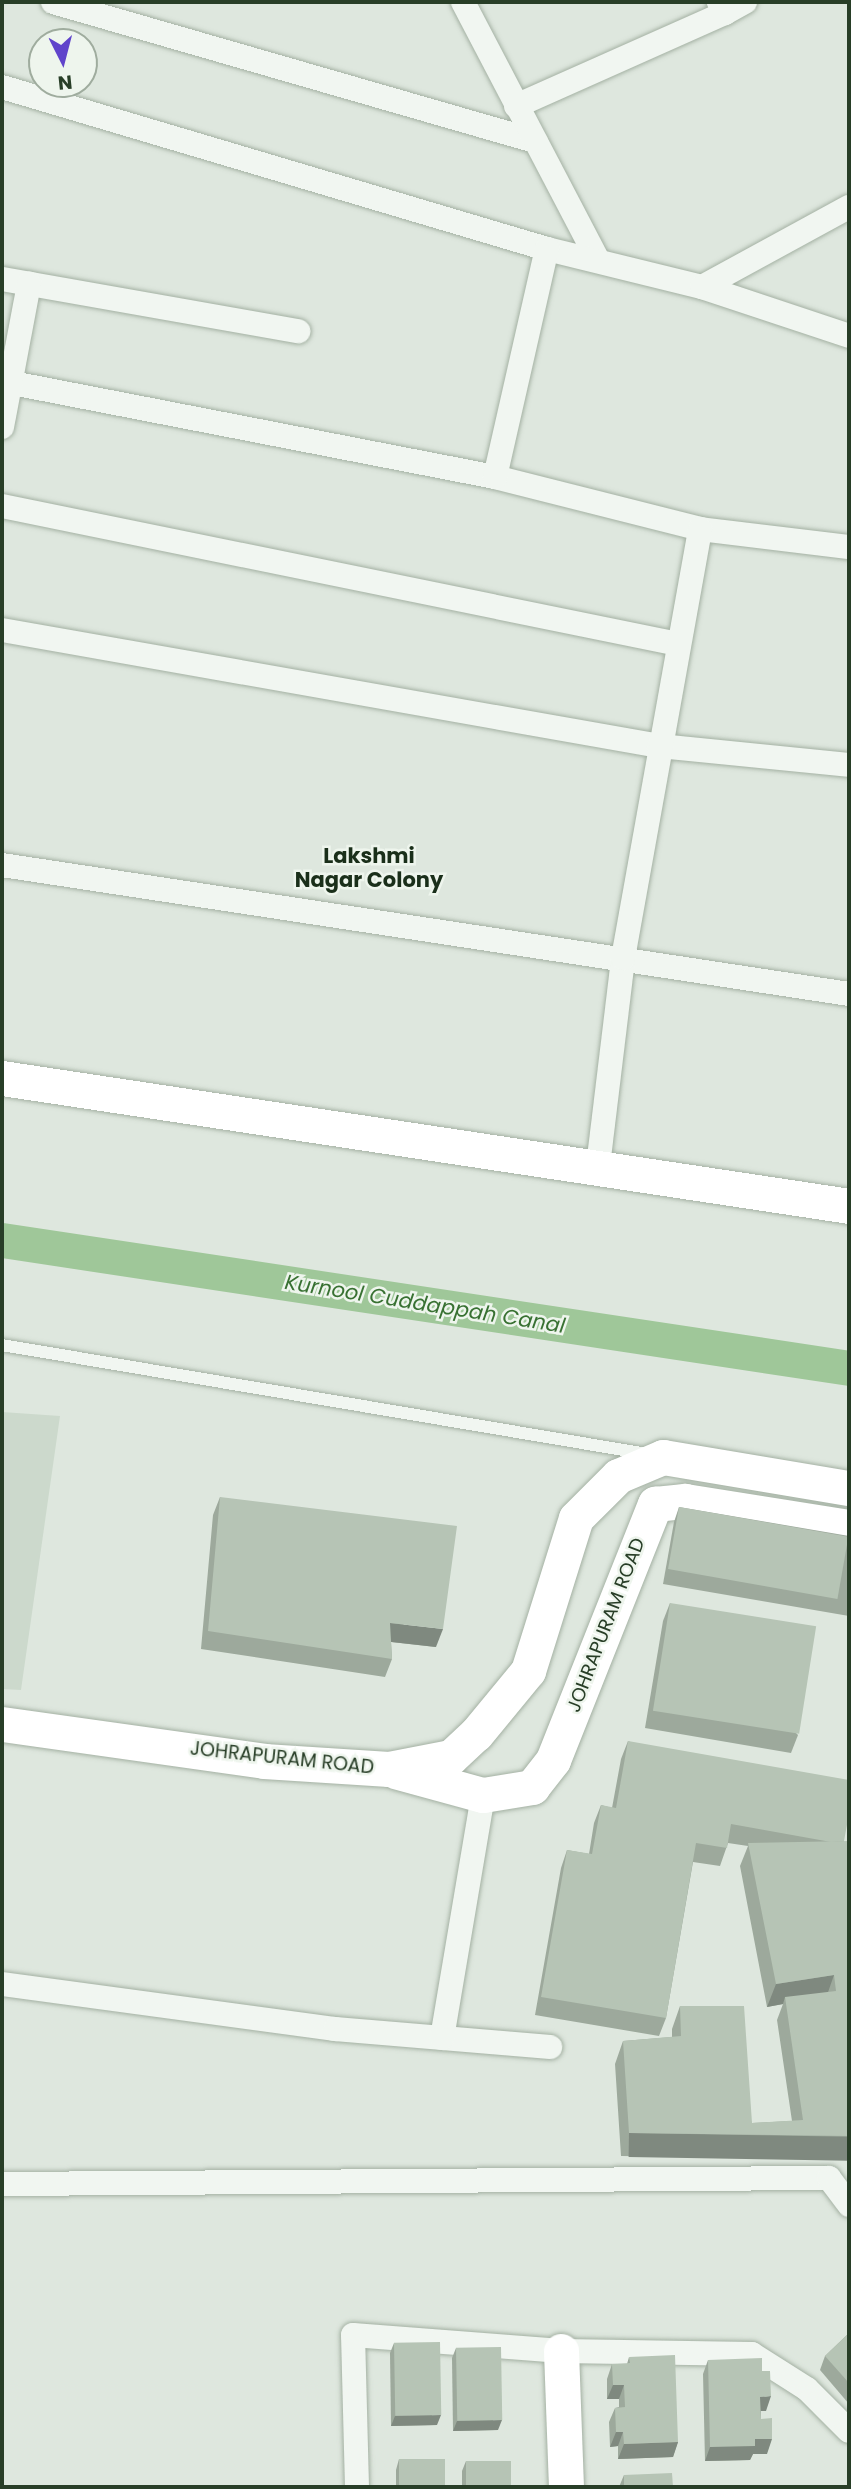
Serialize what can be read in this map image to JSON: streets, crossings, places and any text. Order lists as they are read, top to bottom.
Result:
{
  "streets": {
    "street": ["JOHRAPURAM ROAD"]
  },
  "districts": ["Lakshmi Nagar Colony"],
  "water": ["Kurnool Cuddappah Canal"],
  "north": "bottom"
}
